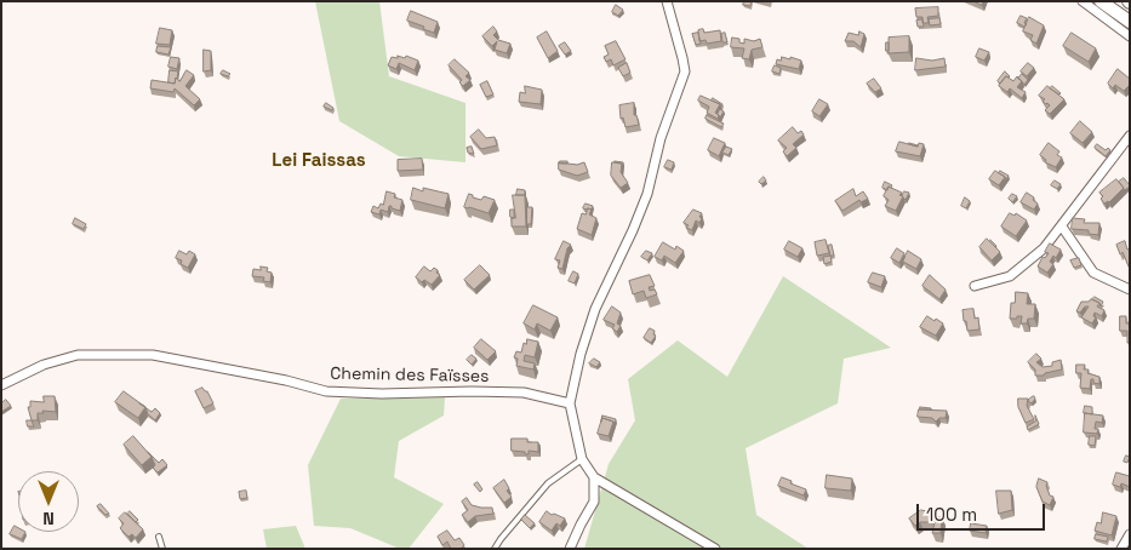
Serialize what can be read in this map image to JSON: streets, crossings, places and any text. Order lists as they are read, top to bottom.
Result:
{
  "streets": {
    "street": ["Chemin des Faïsses"]
  },
  "districts": ["Lei Faissas"],
  "scale_bar": "100 m",
  "north": "bottom"
}
